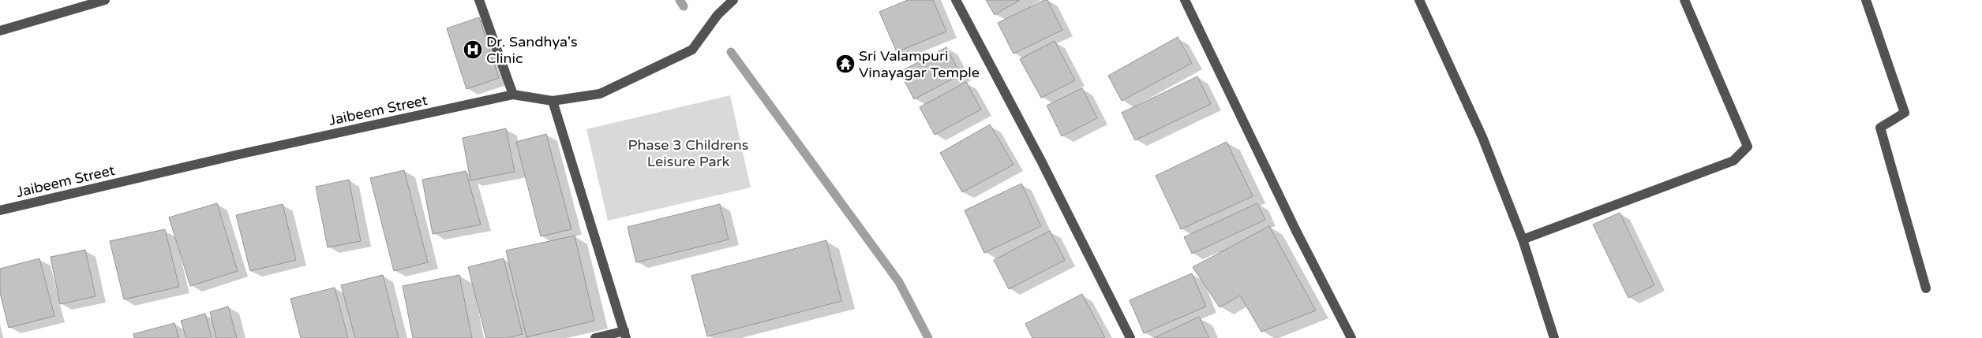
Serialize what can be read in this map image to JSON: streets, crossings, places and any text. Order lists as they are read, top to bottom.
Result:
{
  "streets": {
    "street": ["Jaibeem Street"]
  },
  "parks": ["Phase 3 Childrens Leisure Park"],
  "places": {
    "hospital": ["Dr. Sandhya's Clinic"],
    "temple": ["Sri Valampuri Vinayagar Temple"]
  }
}
